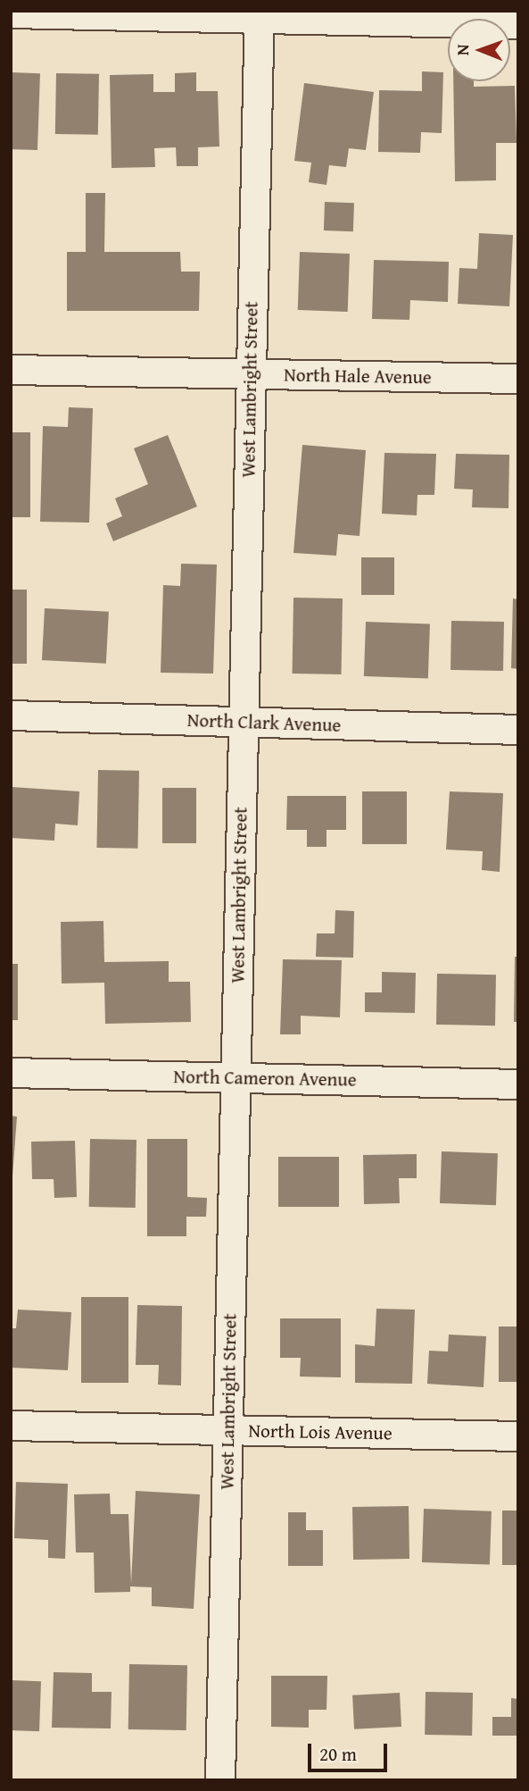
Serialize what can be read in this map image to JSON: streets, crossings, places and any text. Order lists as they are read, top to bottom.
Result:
{
  "streets": {
    "street": [
      "North Hale Avenue",
      "West Lambright Street",
      "North Clark Avenue",
      "North Cameron Avenue",
      "North Lois Avenue"
    ]
  },
  "crossings": [
    ["North Hale Avenue", "West Lambright Street"],
    ["West Lambright Street", "North Clark Avenue"],
    ["West Lambright Street", "North Cameron Avenue"],
    ["West Lambright Street", "North Lois Avenue"]
  ],
  "scale_bar": "20 m",
  "north": "left"
}
